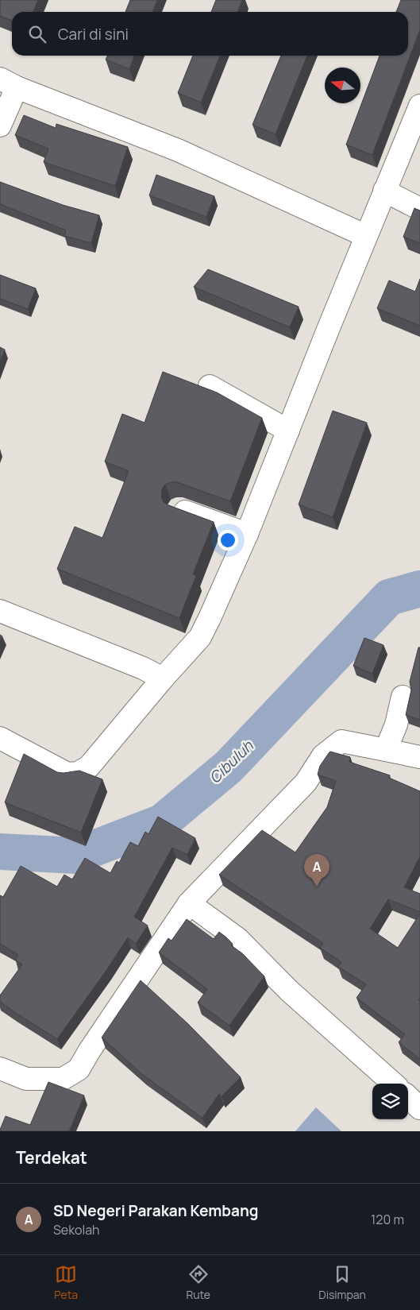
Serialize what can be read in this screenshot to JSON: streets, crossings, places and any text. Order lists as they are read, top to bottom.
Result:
{
  "water": ["Cibuluh"],
  "north": "left",
  "page": {
    "search": "Cari di sini",
    "pins": "A",
    "heading": "Terdekat",
    "list": [
      {
        "mark": "A",
        "name": "SD Negeri Parakan Kembang",
        "note": "Sekolah",
        "value": "120 m"
      }
    ],
    "nav": ["Peta", "Rute", "Disimpan"]
  }
}
